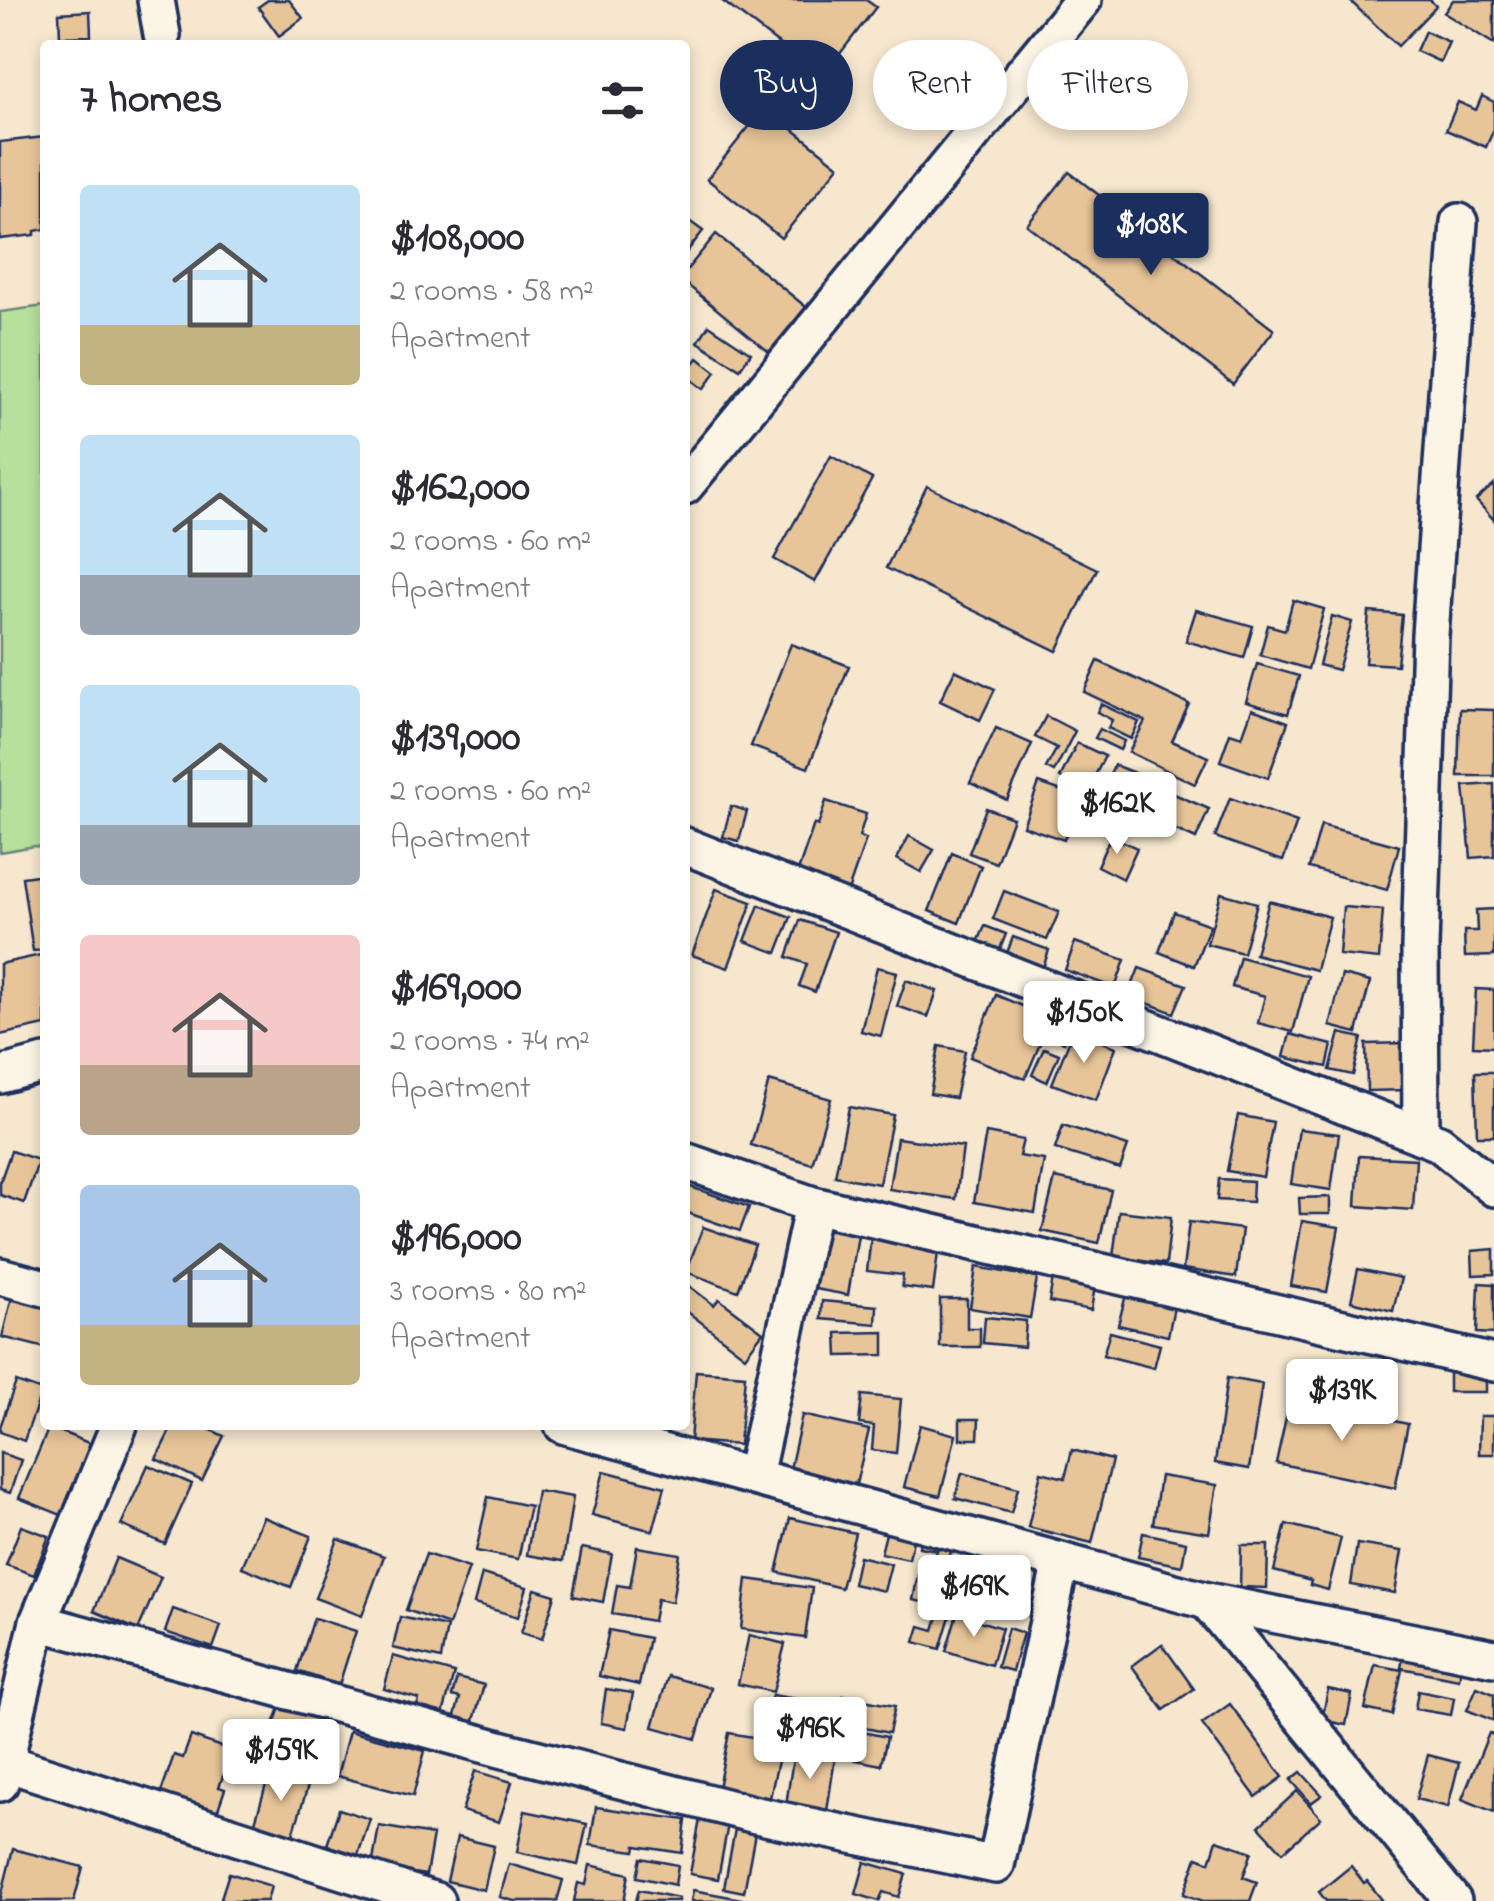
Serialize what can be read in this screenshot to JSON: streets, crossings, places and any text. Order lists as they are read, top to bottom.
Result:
{
  "page": {
    "chip": ["Buy", "Rent", "Filters"],
    "heading": "7 homes",
    "list": [
      {
        "name": "$108,000",
        "note": "2 rooms · 58 m² · Apartment"
      },
      {
        "name": "$162,000",
        "note": "2 rooms · 60 m² · Apartment"
      },
      {
        "name": "$139,000",
        "note": "2 rooms · 60 m² · Apartment"
      },
      {
        "name": "$169,000",
        "note": "2 rooms · 74 m² · Apartment"
      },
      {
        "name": "$196,000",
        "note": "3 rooms · 80 m² · Apartment"
      }
    ],
    "price": [
      "$108K",
      "$162K",
      "$150K",
      "$139K",
      "$169K",
      "$196K",
      "$159K"
    ]
  }
}
